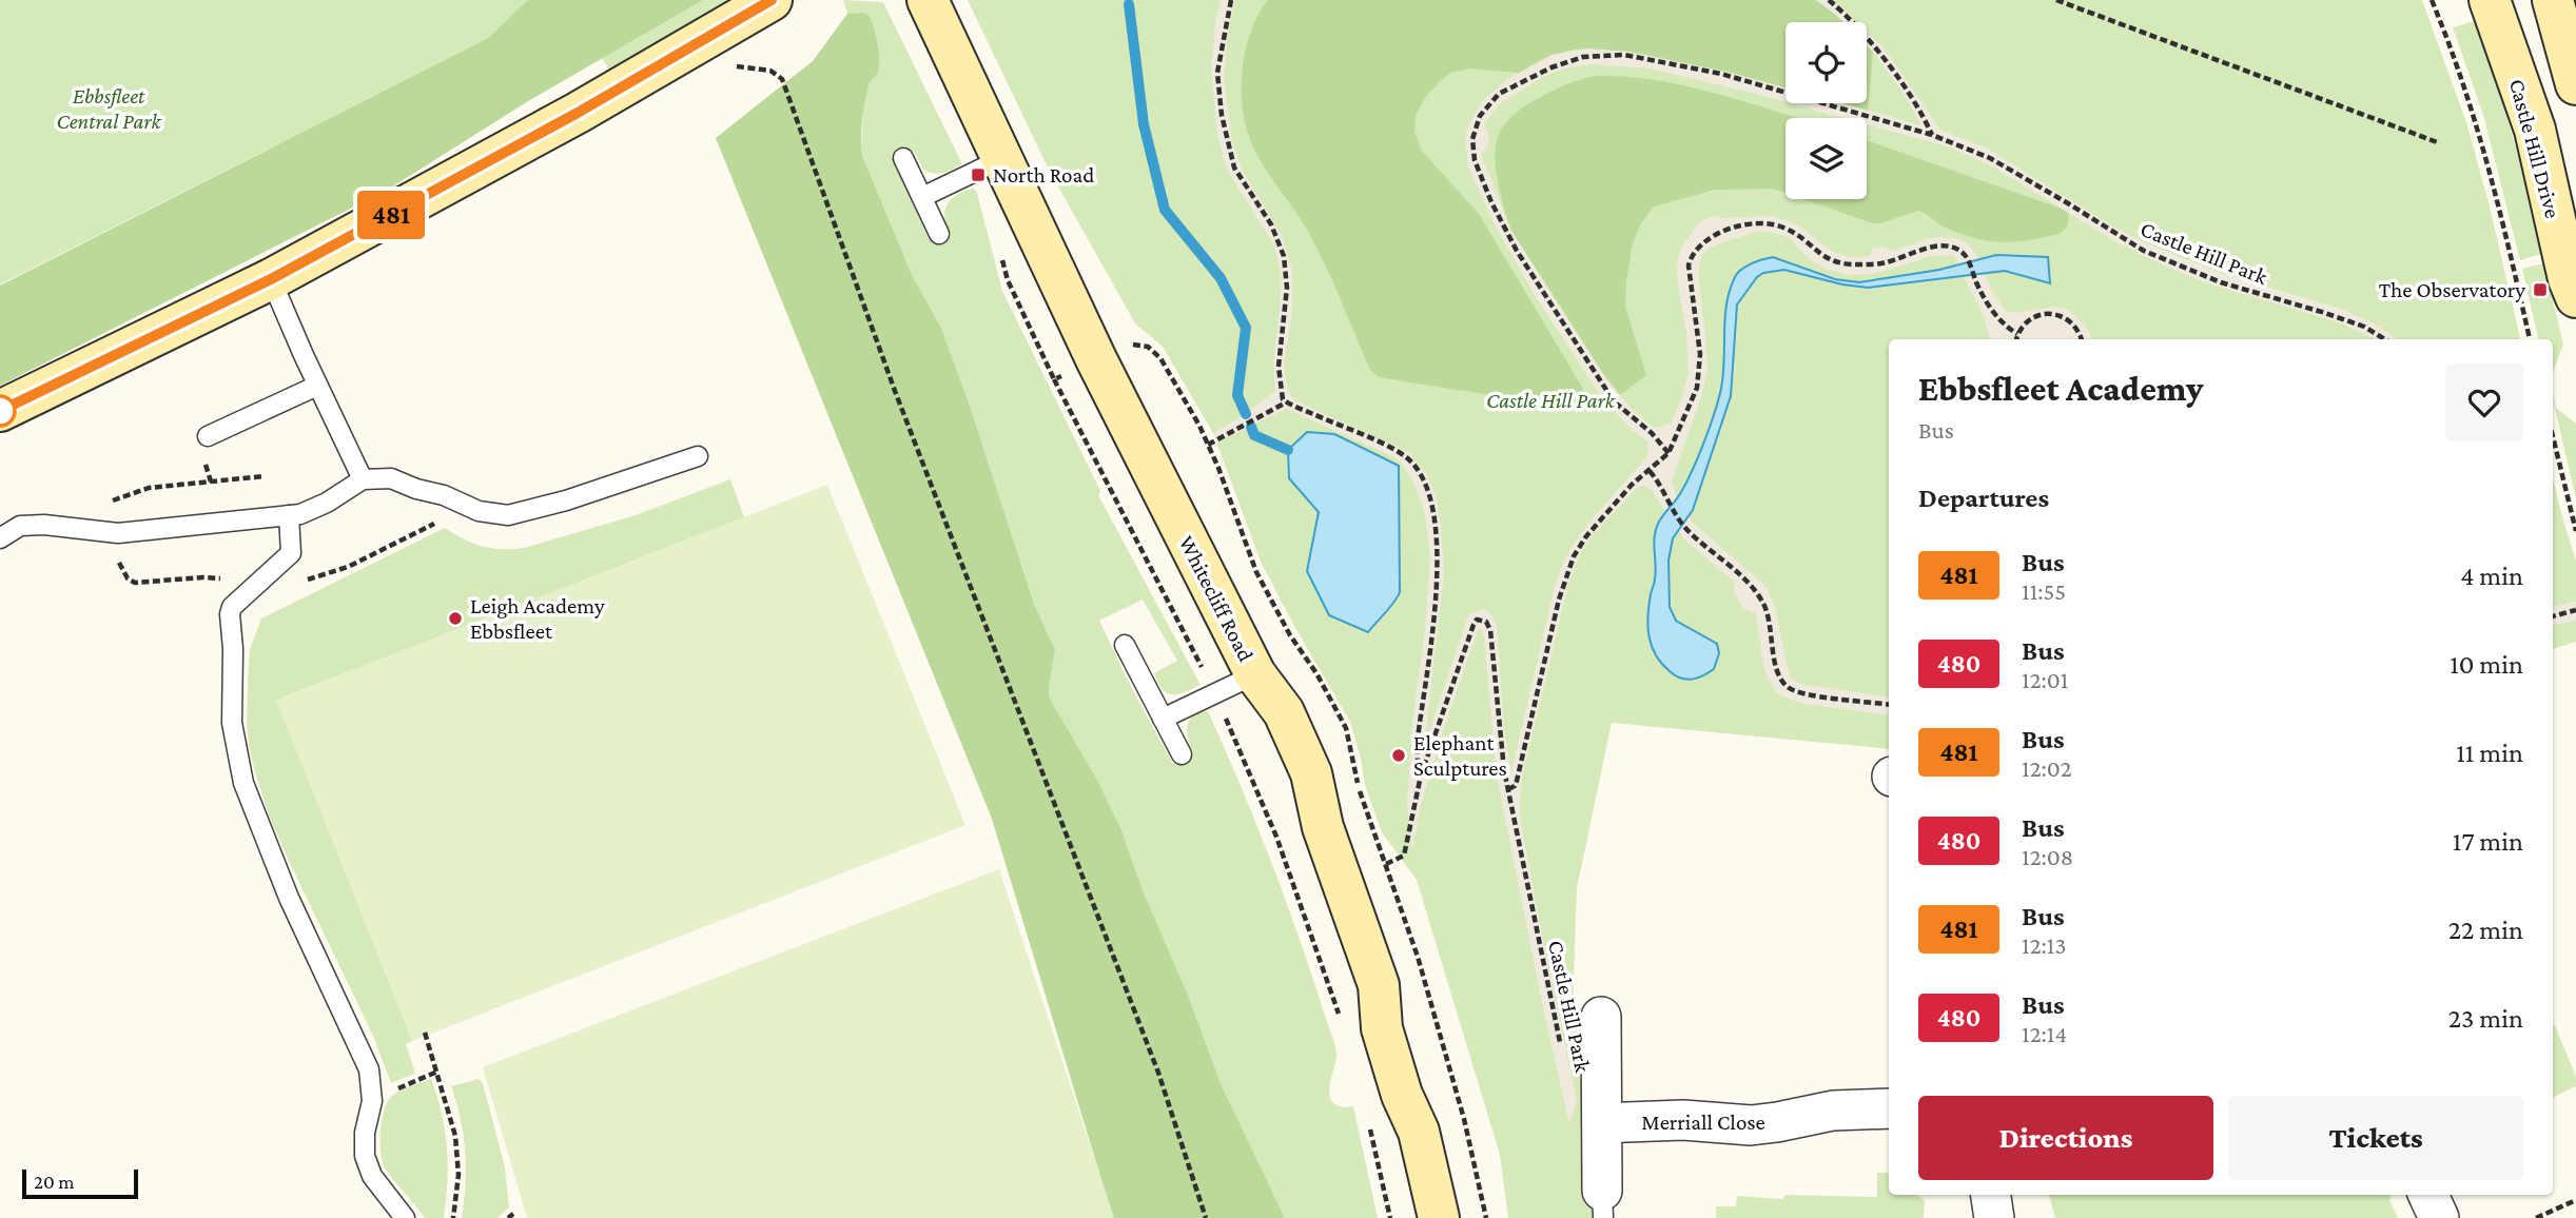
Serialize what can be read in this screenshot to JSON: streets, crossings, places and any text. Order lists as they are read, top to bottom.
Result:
{
  "streets": {
    "street": ["Castle Hill Drive", "Whitecliff Road", "Merriall Close"],
    "path": ["Castle Hill Park"]
  },
  "parks": ["Ebbsfleet Central Park", "Castle Hill Park"],
  "places": {
    "transit": ["North Road", "The Observatory"],
    "other": ["Leigh Academy Ebbsfleet", "Elephant Sculptures"]
  },
  "lines": ["bus line 481"],
  "scale_bar": "20 m",
  "page": {
    "on_map": "481",
    "heading": [
      ["Ebbsfleet Academy", "Bus"],
      "Departures"
    ],
    "list": [
      {
        "mark": "481",
        "name": "Bus",
        "note": "11:55",
        "value": "4 min"
      },
      {
        "mark": "480",
        "name": "Bus",
        "note": "12:01",
        "value": "10 min"
      },
      {
        "mark": "481",
        "name": "Bus",
        "note": "12:02",
        "value": "11 min"
      },
      {
        "mark": "480",
        "name": "Bus",
        "note": "12:08",
        "value": "17 min"
      },
      {
        "mark": "481",
        "name": "Bus",
        "note": "12:13",
        "value": "22 min"
      },
      {
        "mark": "480",
        "name": "Bus",
        "note": "12:14",
        "value": "23 min"
      }
    ],
    "buttons": ["Directions", "Tickets"],
    "scale": "20 m"
  }
}
